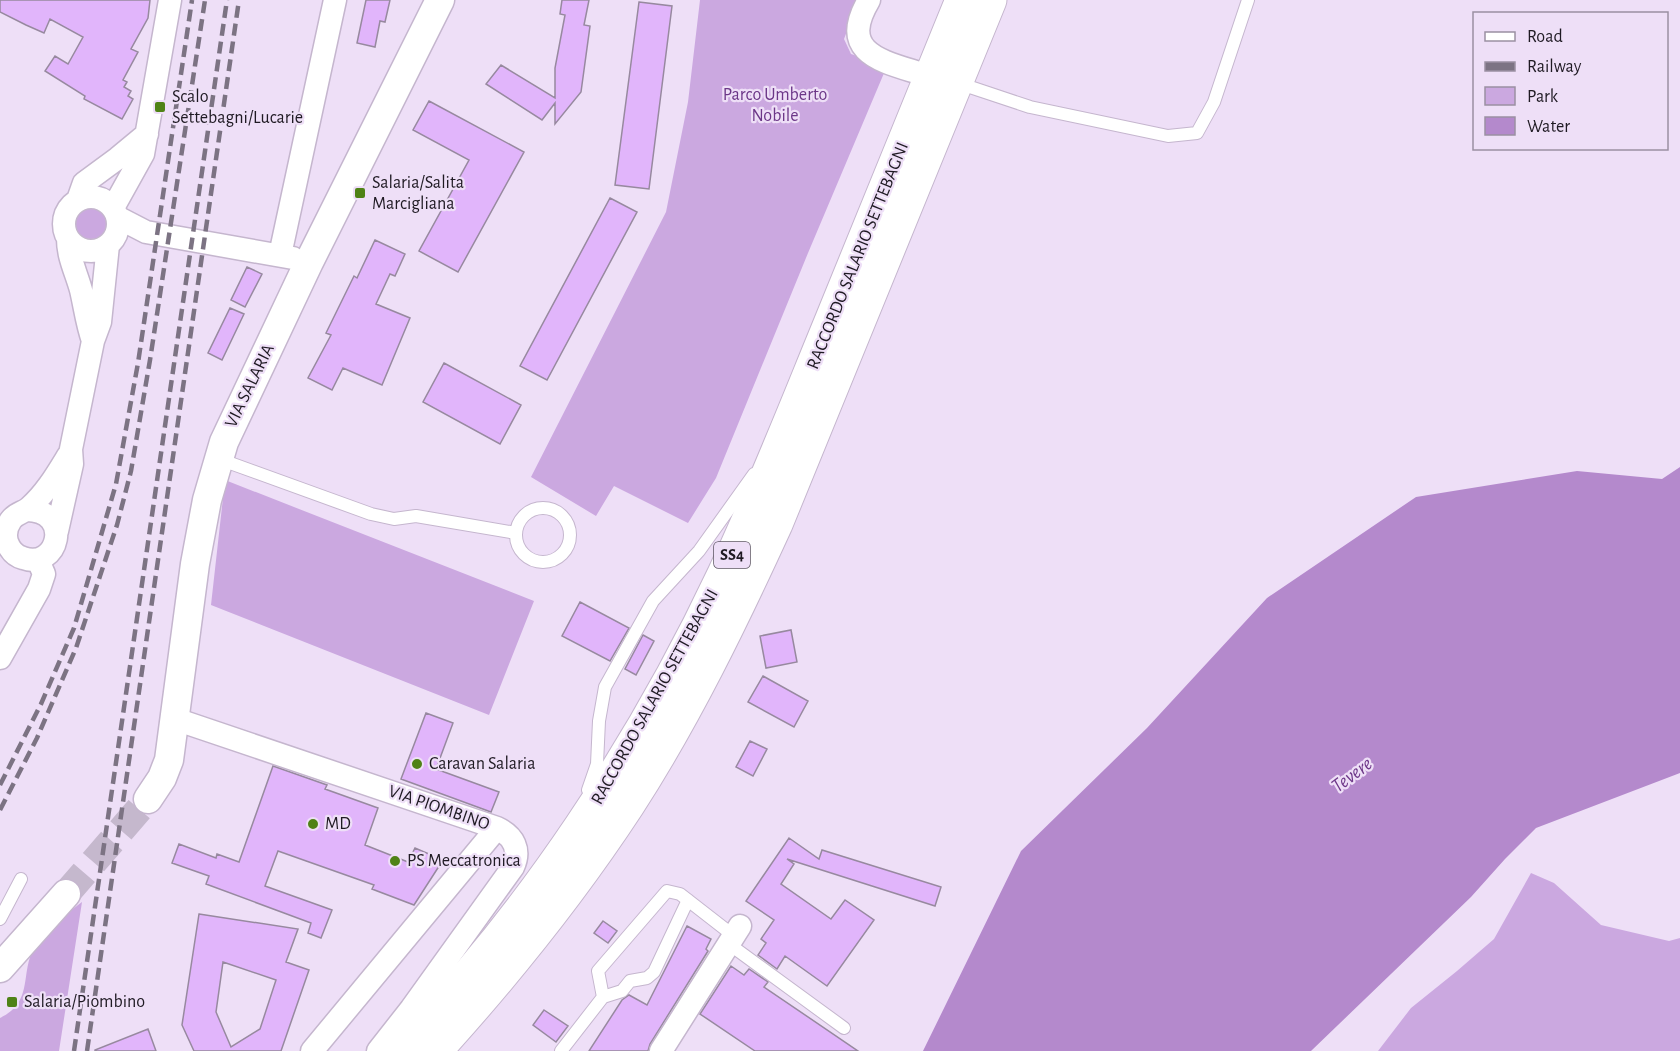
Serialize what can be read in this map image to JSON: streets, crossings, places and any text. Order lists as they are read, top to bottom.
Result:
{
  "streets": {
    "main road": ["RACCORDO SALARIO SETTEBAGNI", "SS4"],
    "street": ["VIA SALARIA", "VIA PIOMBINO"]
  },
  "crossings": [
    ["VIA SALARIA", "VIA PIOMBINO"]
  ],
  "water": ["Tevere"],
  "parks": ["Parco Umberto Nobile"],
  "places": {
    "transit": ["Scalo Settebagni/Lucarie", "Salaria/Salita Marcigliana", "Salaria/Piombino"],
    "other": ["Caravan Salaria", "MD", "PS Meccatronica"]
  },
  "legend": [
    "Road",
    "Railway",
    "Park",
    "Water"
  ]
}
